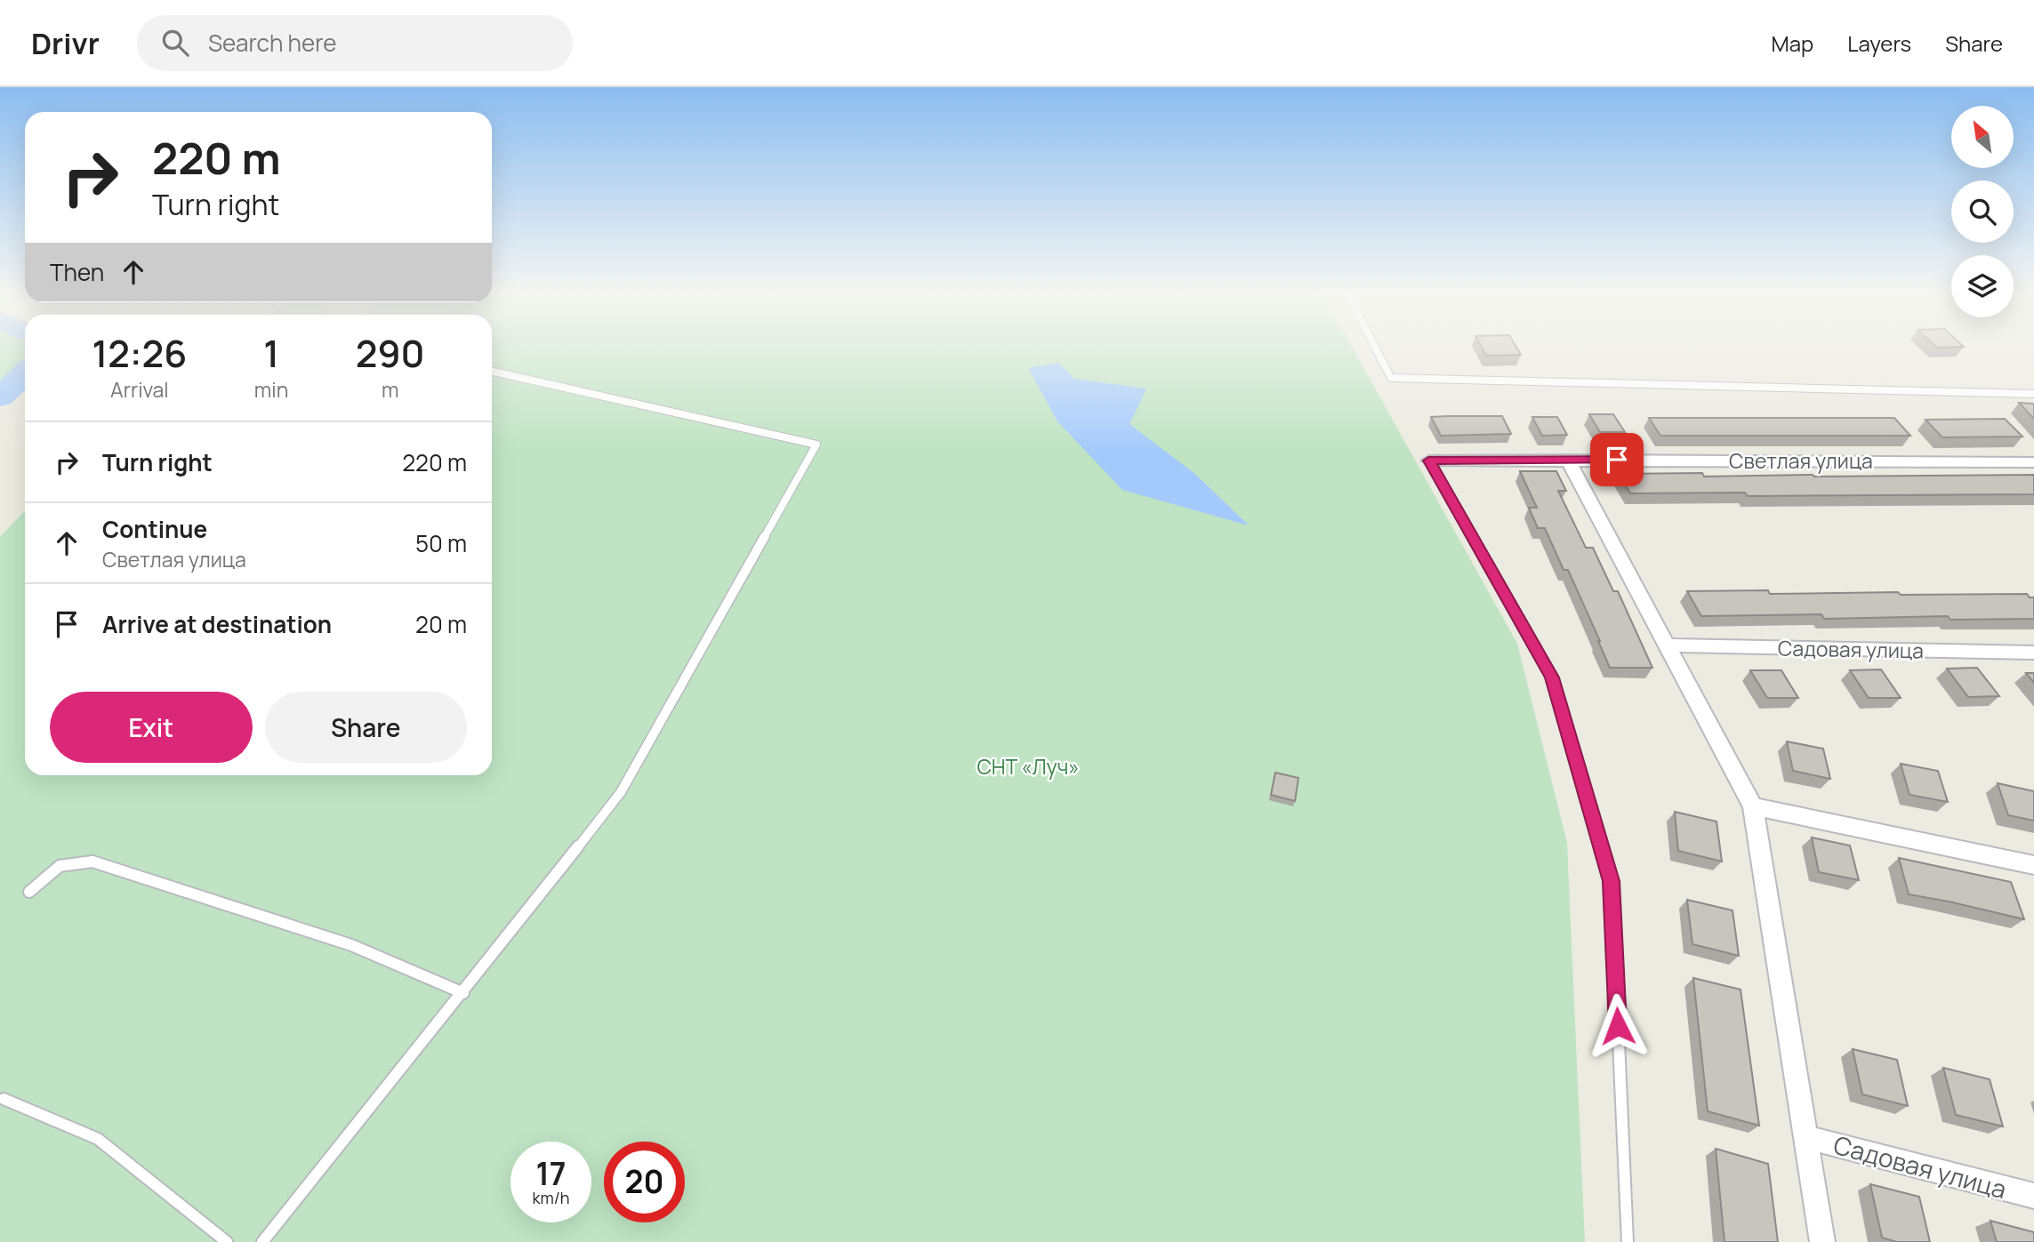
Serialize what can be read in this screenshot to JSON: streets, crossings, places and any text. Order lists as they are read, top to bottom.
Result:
{
  "streets": {
    "street": ["Светлая улица", "Садовая улица"]
  },
  "crossings": [
    ["Светлая улица", "Садовая улица"]
  ],
  "parks": ["СНТ «Луч»"],
  "north": "top left",
  "page": {
    "header": "Drivr",
    "search": "Search here",
    "nav": ["Map", "Layers", "Share"],
    "turn": ["220 m", "Turn right"],
    "then": "Then",
    "eta": [
      "12:26",
      "Arrival",
      "1",
      "min",
      "290",
      "m"
    ],
    "list": [
      {
        "name": "Turn right",
        "value": "220 m"
      },
      {
        "name": "Continue",
        "note": "Светлая улица",
        "value": "50 m"
      },
      {
        "name": "Arrive at destination",
        "value": "20 m"
      }
    ],
    "buttons": ["Exit", "Share"],
    "speed": "17 km/h",
    "limit": "20"
  }
}
